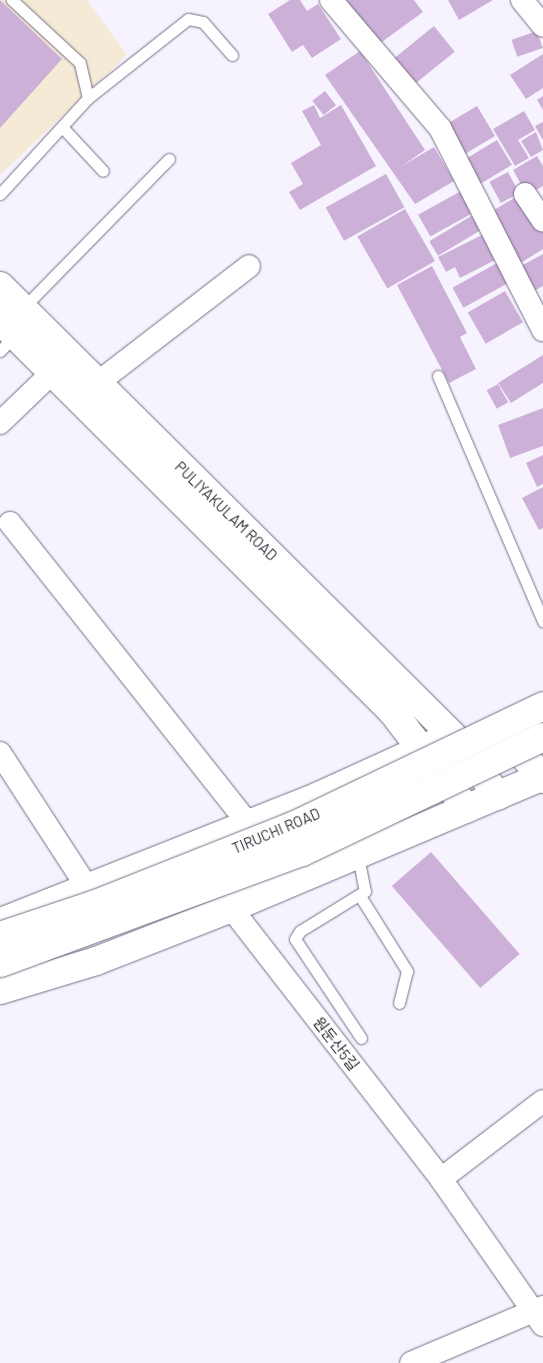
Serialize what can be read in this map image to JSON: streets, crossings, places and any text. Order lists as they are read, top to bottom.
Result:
{
  "streets": {
    "main road": ["PULIYAKULAM ROAD", "TIRUCHI ROAD"],
    "street": ["원둔산5길"]
  }
}
